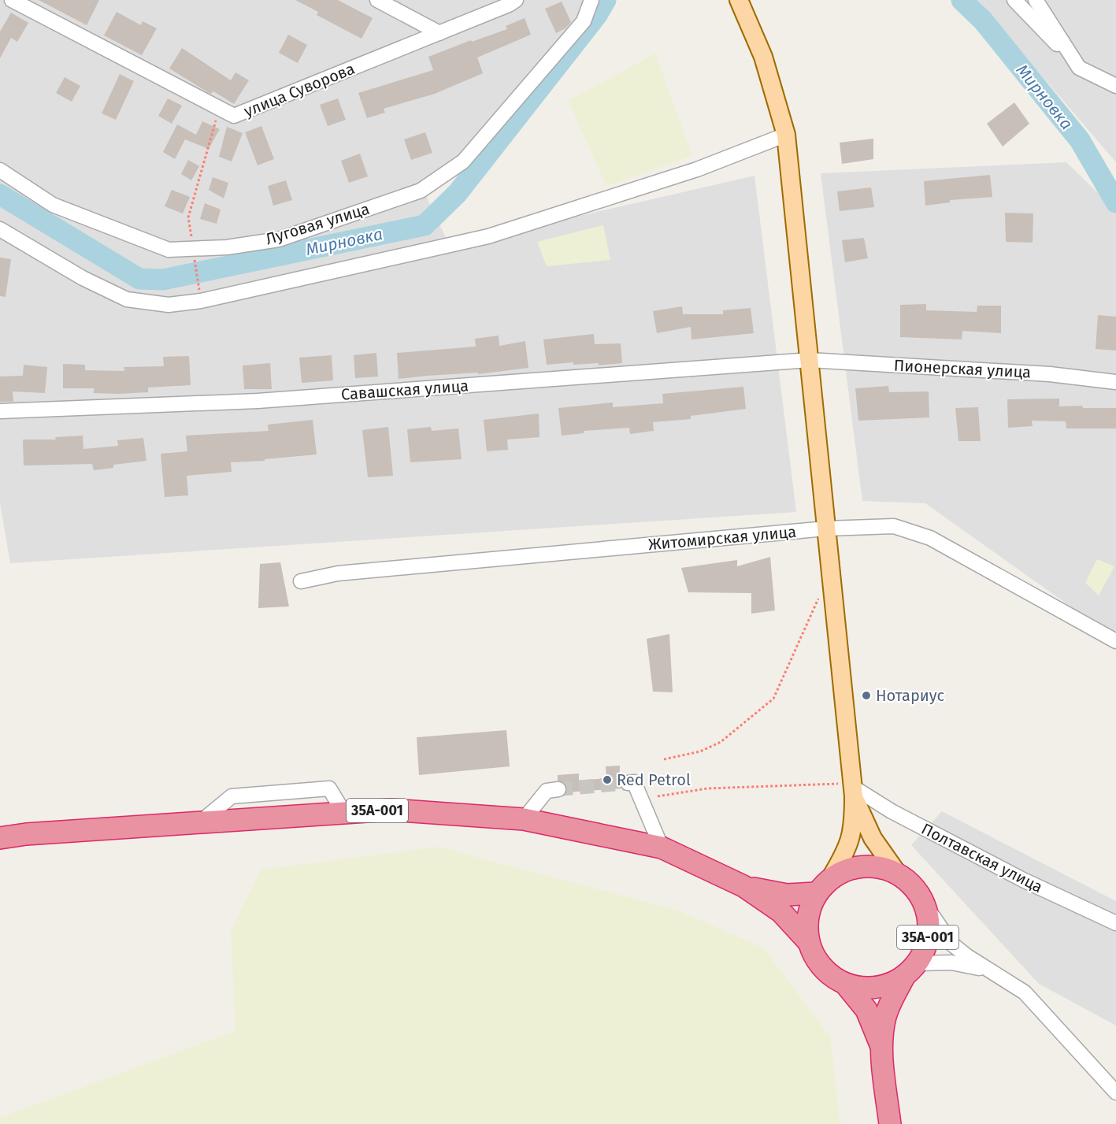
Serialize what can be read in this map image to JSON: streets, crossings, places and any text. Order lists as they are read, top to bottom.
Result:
{
  "streets": {
    "highway": ["35А-001"],
    "street": [
      "улица Суворова",
      "Луговая улица",
      "Пионерская улица",
      "Савашская улица",
      "Житомирская улица",
      "Полтавская улица"
    ]
  },
  "crossings": [
    ["Пионерская улица", "Савашская улица"]
  ],
  "water": ["Мирновка"],
  "places": ["Нотариус", "Red Petrol"]
}
